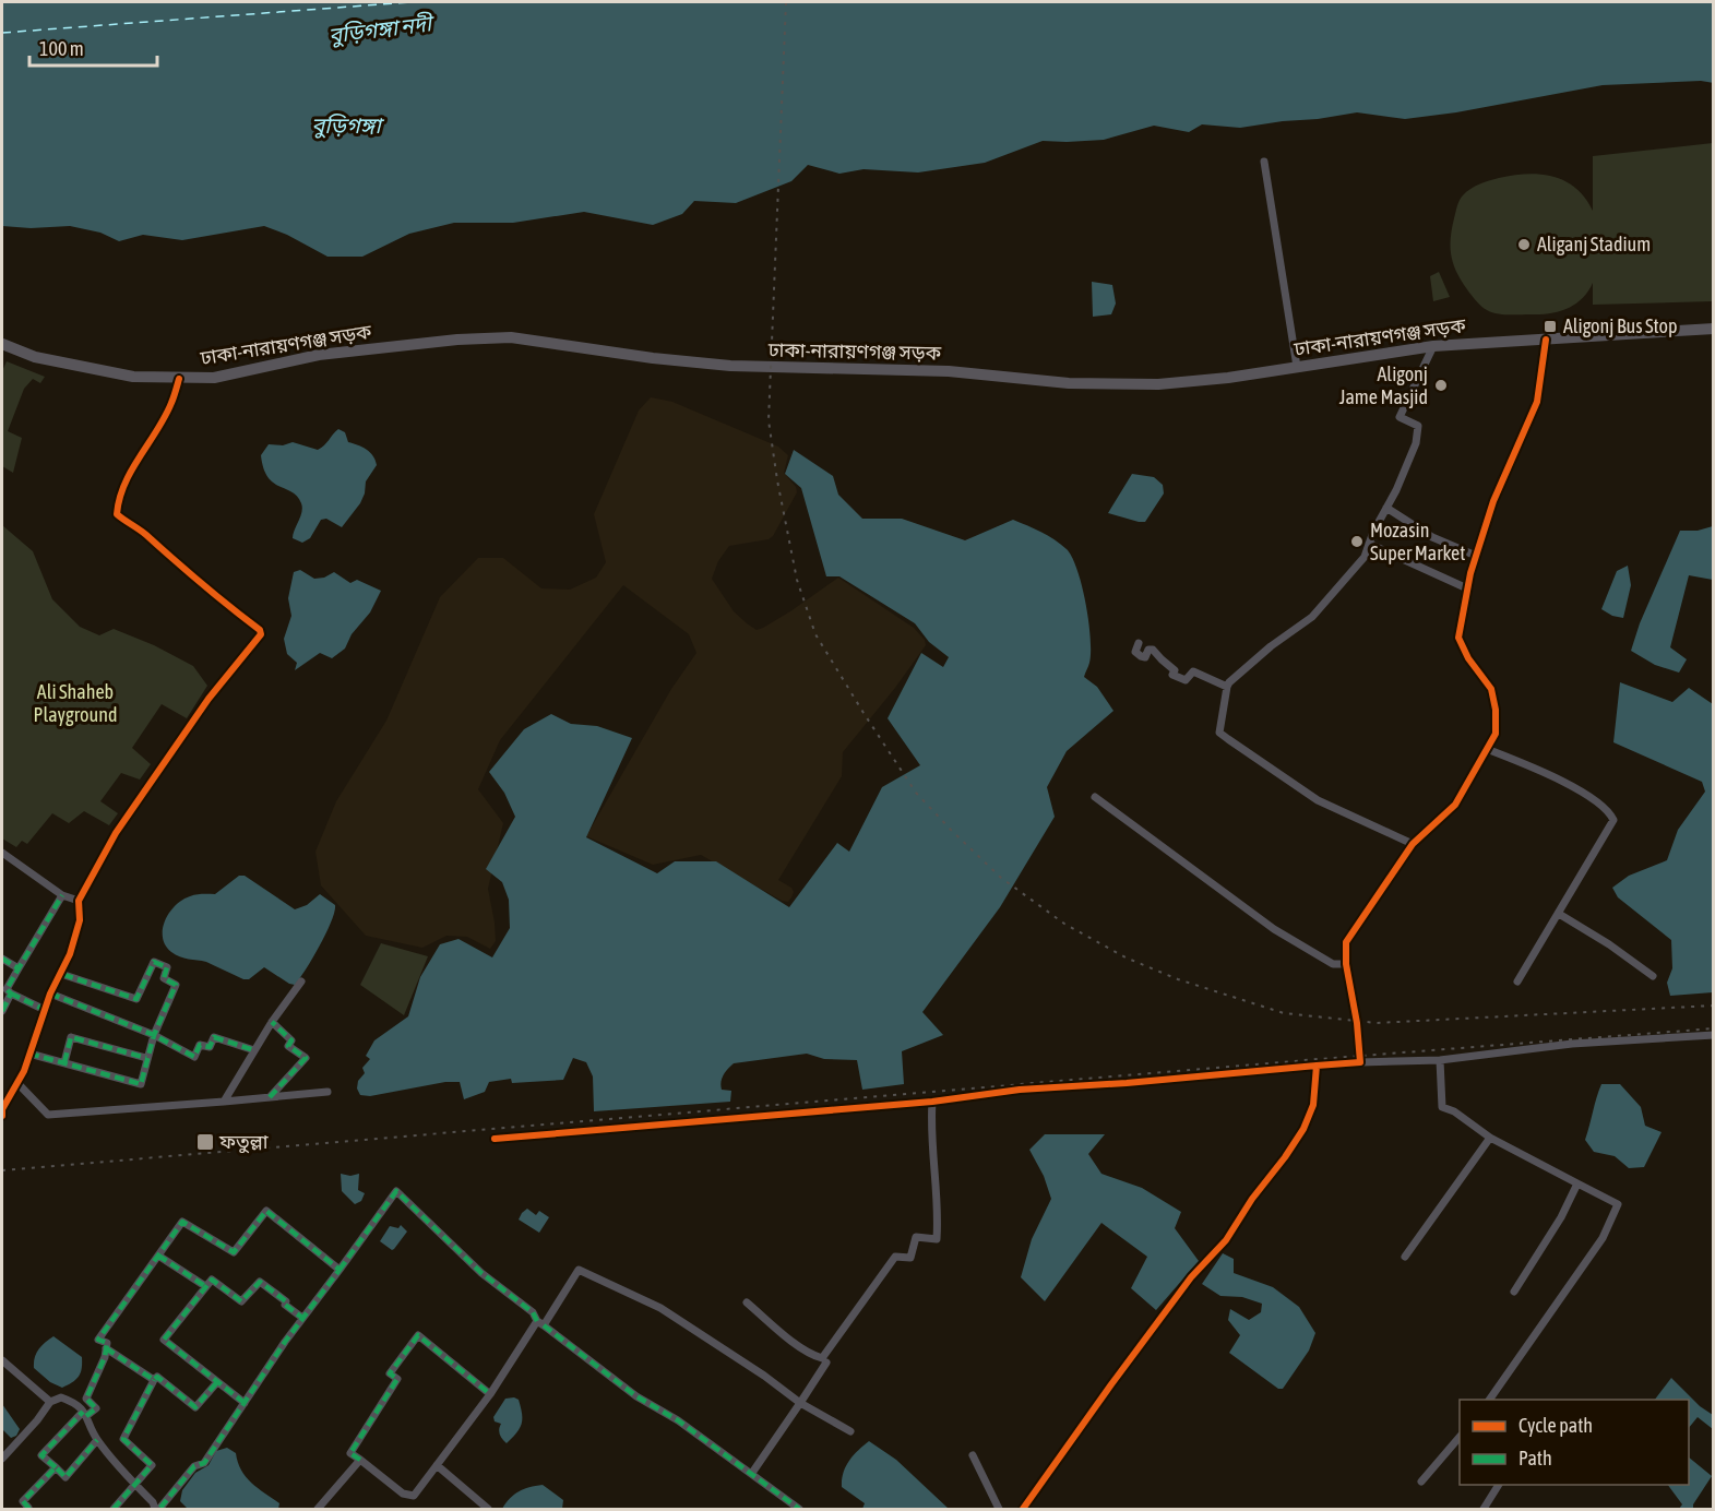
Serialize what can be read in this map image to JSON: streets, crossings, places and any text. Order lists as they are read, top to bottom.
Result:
{
  "streets": {
    "highway": ["ঢাকা-নারায়ণগঞ্জ সড়ক"]
  },
  "water": ["বুড়িগঙ্গা নদী", "বুড়িগঙ্গা"],
  "parks": ["Ali Shaheb Playground"],
  "places": {
    "other": ["Aliganj Stadium", "Aligonj Jame Masjid", "Mozasin Super Market"],
    "transit": ["Aligonj Bus Stop", "ফতুল্লা"]
  },
  "legend": ["Cycle path", "Path"],
  "scale_bar": "100 m"
}
